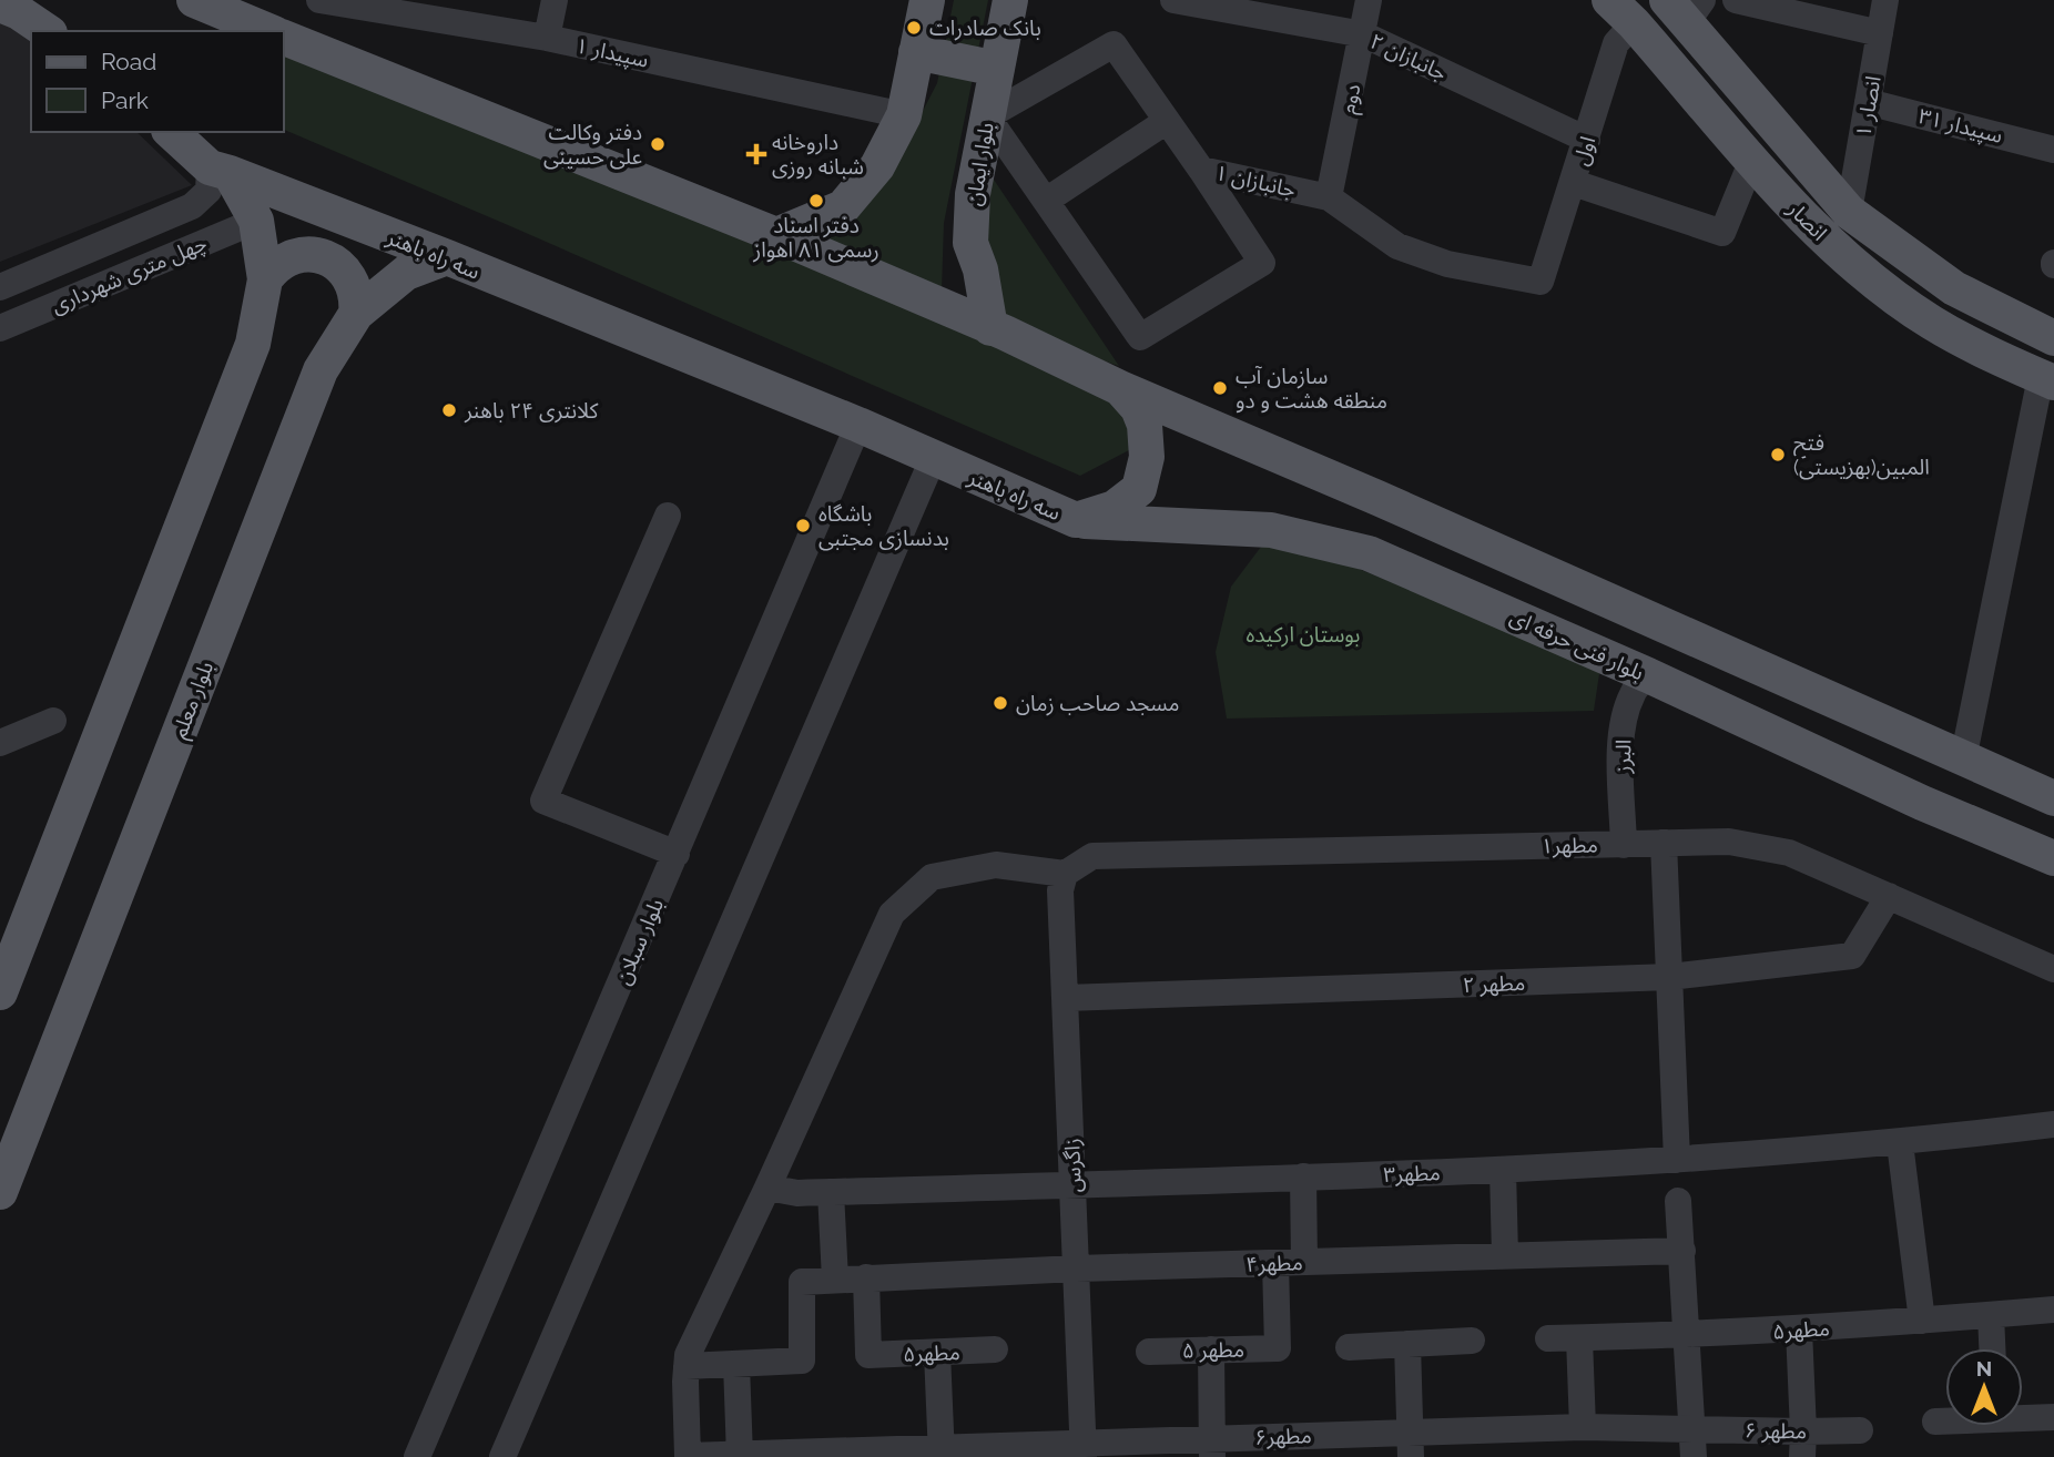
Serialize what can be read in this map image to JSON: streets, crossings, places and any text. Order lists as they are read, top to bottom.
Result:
{
  "streets": {
    "main road": [
      "بلوار ایمان",
      "انصار",
      "سه راه باهنر",
      "بلوار فنی حرفه ای",
      "بلوار معلم"
    ],
    "street": [
      "سپیدار ۱",
      "جانبازان ۲",
      "دوم",
      "انصار ۱",
      "سپیدار ۳۱",
      "اول",
      "جانبازان ۱",
      "چهل متری شهرداری",
      "البرز",
      "مطهر۱",
      "بلوار سبلان",
      "مطهر ۲",
      "زاگرس",
      "مطهر۳",
      "مطهر۴",
      "مطهر۵",
      "مطهر ۵",
      "مطهر ۶",
      "مطهر۶"
    ]
  },
  "crossings": [
    ["جانبازان ۲", "دوم"],
    ["جانبازان ۲", "اول"],
    ["دوم", "جانبازان ۱"],
    ["انصار ۱", "سپیدار ۳۱"],
    ["انصار ۱", "انصار"],
    ["اول", "جانبازان ۱"],
    ["اول", "انصار"],
    ["بلوار ایمان", "جانبازان ۱"],
    ["بلوار ایمان", "سه راه باهنر"],
    ["سه راه باهنر", "بلوار فنی حرفه ای"],
    ["سه راه باهنر", "بلوار معلم"],
    ["سه راه باهنر", "بلوار سبلان"],
    ["بلوار فنی حرفه ای", "البرز"],
    ["البرز", "مطهر۱"],
    ["مطهر۱", "مطهر ۲"],
    ["مطهر۱", "زاگرس"],
    ["مطهر ۲", "زاگرس"],
    ["زاگرس", "مطهر۳"],
    ["زاگرس", "مطهر۴"],
    ["زاگرس", "مطهر۶"],
    ["مطهر۴", "مطهر۵"],
    ["مطهر۴", "مطهر ۵"],
    ["مطهر ۶", "مطهر۶"]
  ],
  "parks": ["بوستان ارکیده"],
  "places": {
    "other": [
      "بانک صادرات",
      "دفتر وکالت علی حسینی",
      "دفتر اسناد رسمی ۸۱ اهواز",
      "سازمان آب منطقه هشت و دو",
      "کلانتری ۲۴ باهنر",
      "فتح المبین(بهزیستی)",
      "باشگاه بدنسازی مجتبی",
      "مسجد صاحب زمان"
    ],
    "health": ["داروخانه شبانه روزی"]
  },
  "legend": ["Road", "Park"],
  "north": "top"
}
